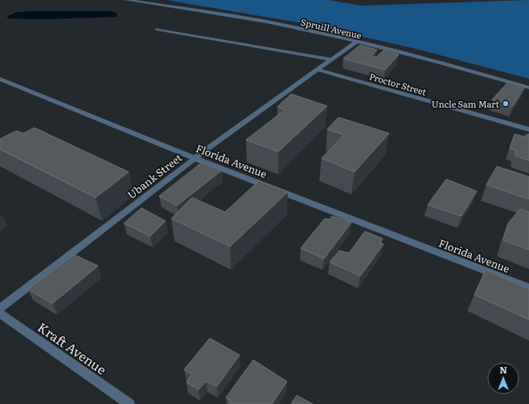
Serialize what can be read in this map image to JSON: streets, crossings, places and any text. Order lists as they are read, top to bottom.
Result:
{
  "streets": {
    "street": [
      "Spruill Avenue",
      "Proctor Street",
      "Florida Avenue",
      "Ubank Street",
      "Kraft Avenue"
    ]
  },
  "crossings": [
    ["Spruill Avenue", "Ubank Street"],
    ["Proctor Street", "Ubank Street"],
    ["Florida Avenue", "Ubank Street"]
  ],
  "places": ["Uncle Sam Mart"],
  "north": "top"
}
